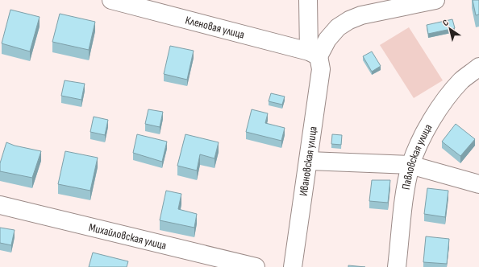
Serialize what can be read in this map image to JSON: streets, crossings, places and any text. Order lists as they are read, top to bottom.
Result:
{
  "streets": {
    "street": [
      "Кленовая улица",
      "Павловская улица",
      "Ивановская улица",
      "Михайловская улица"
    ]
  },
  "crossings": [
    ["Кленовая улица", "Ивановская улица"]
  ],
  "north": "top left"
}
